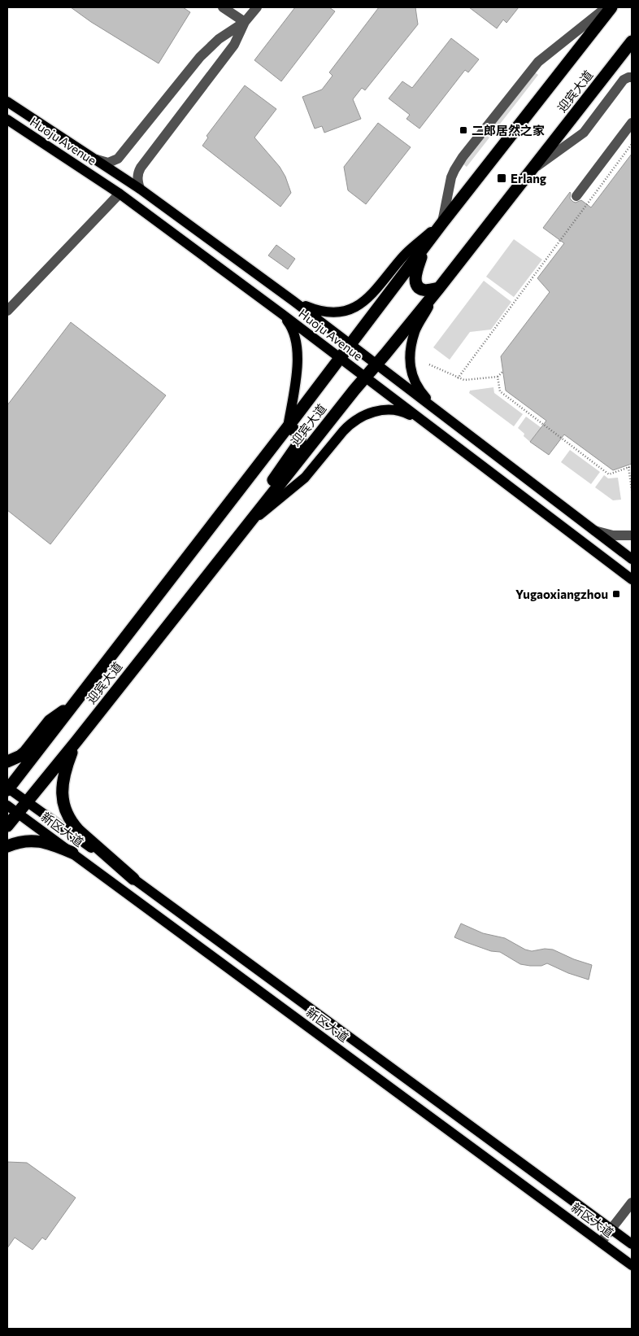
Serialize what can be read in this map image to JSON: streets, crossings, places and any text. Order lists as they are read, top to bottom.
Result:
{
  "streets": {
    "highway": ["迎宾大道"],
    "main road": ["Huoju Avenue", "新区大道"]
  },
  "crossings": [
    ["迎宾大道", "Huoju Avenue"],
    ["迎宾大道", "新区大道"]
  ],
  "places": {
    "transit": ["二郎居然之家", "Erlang", "Yugaoxiangzhou"]
  }
}
